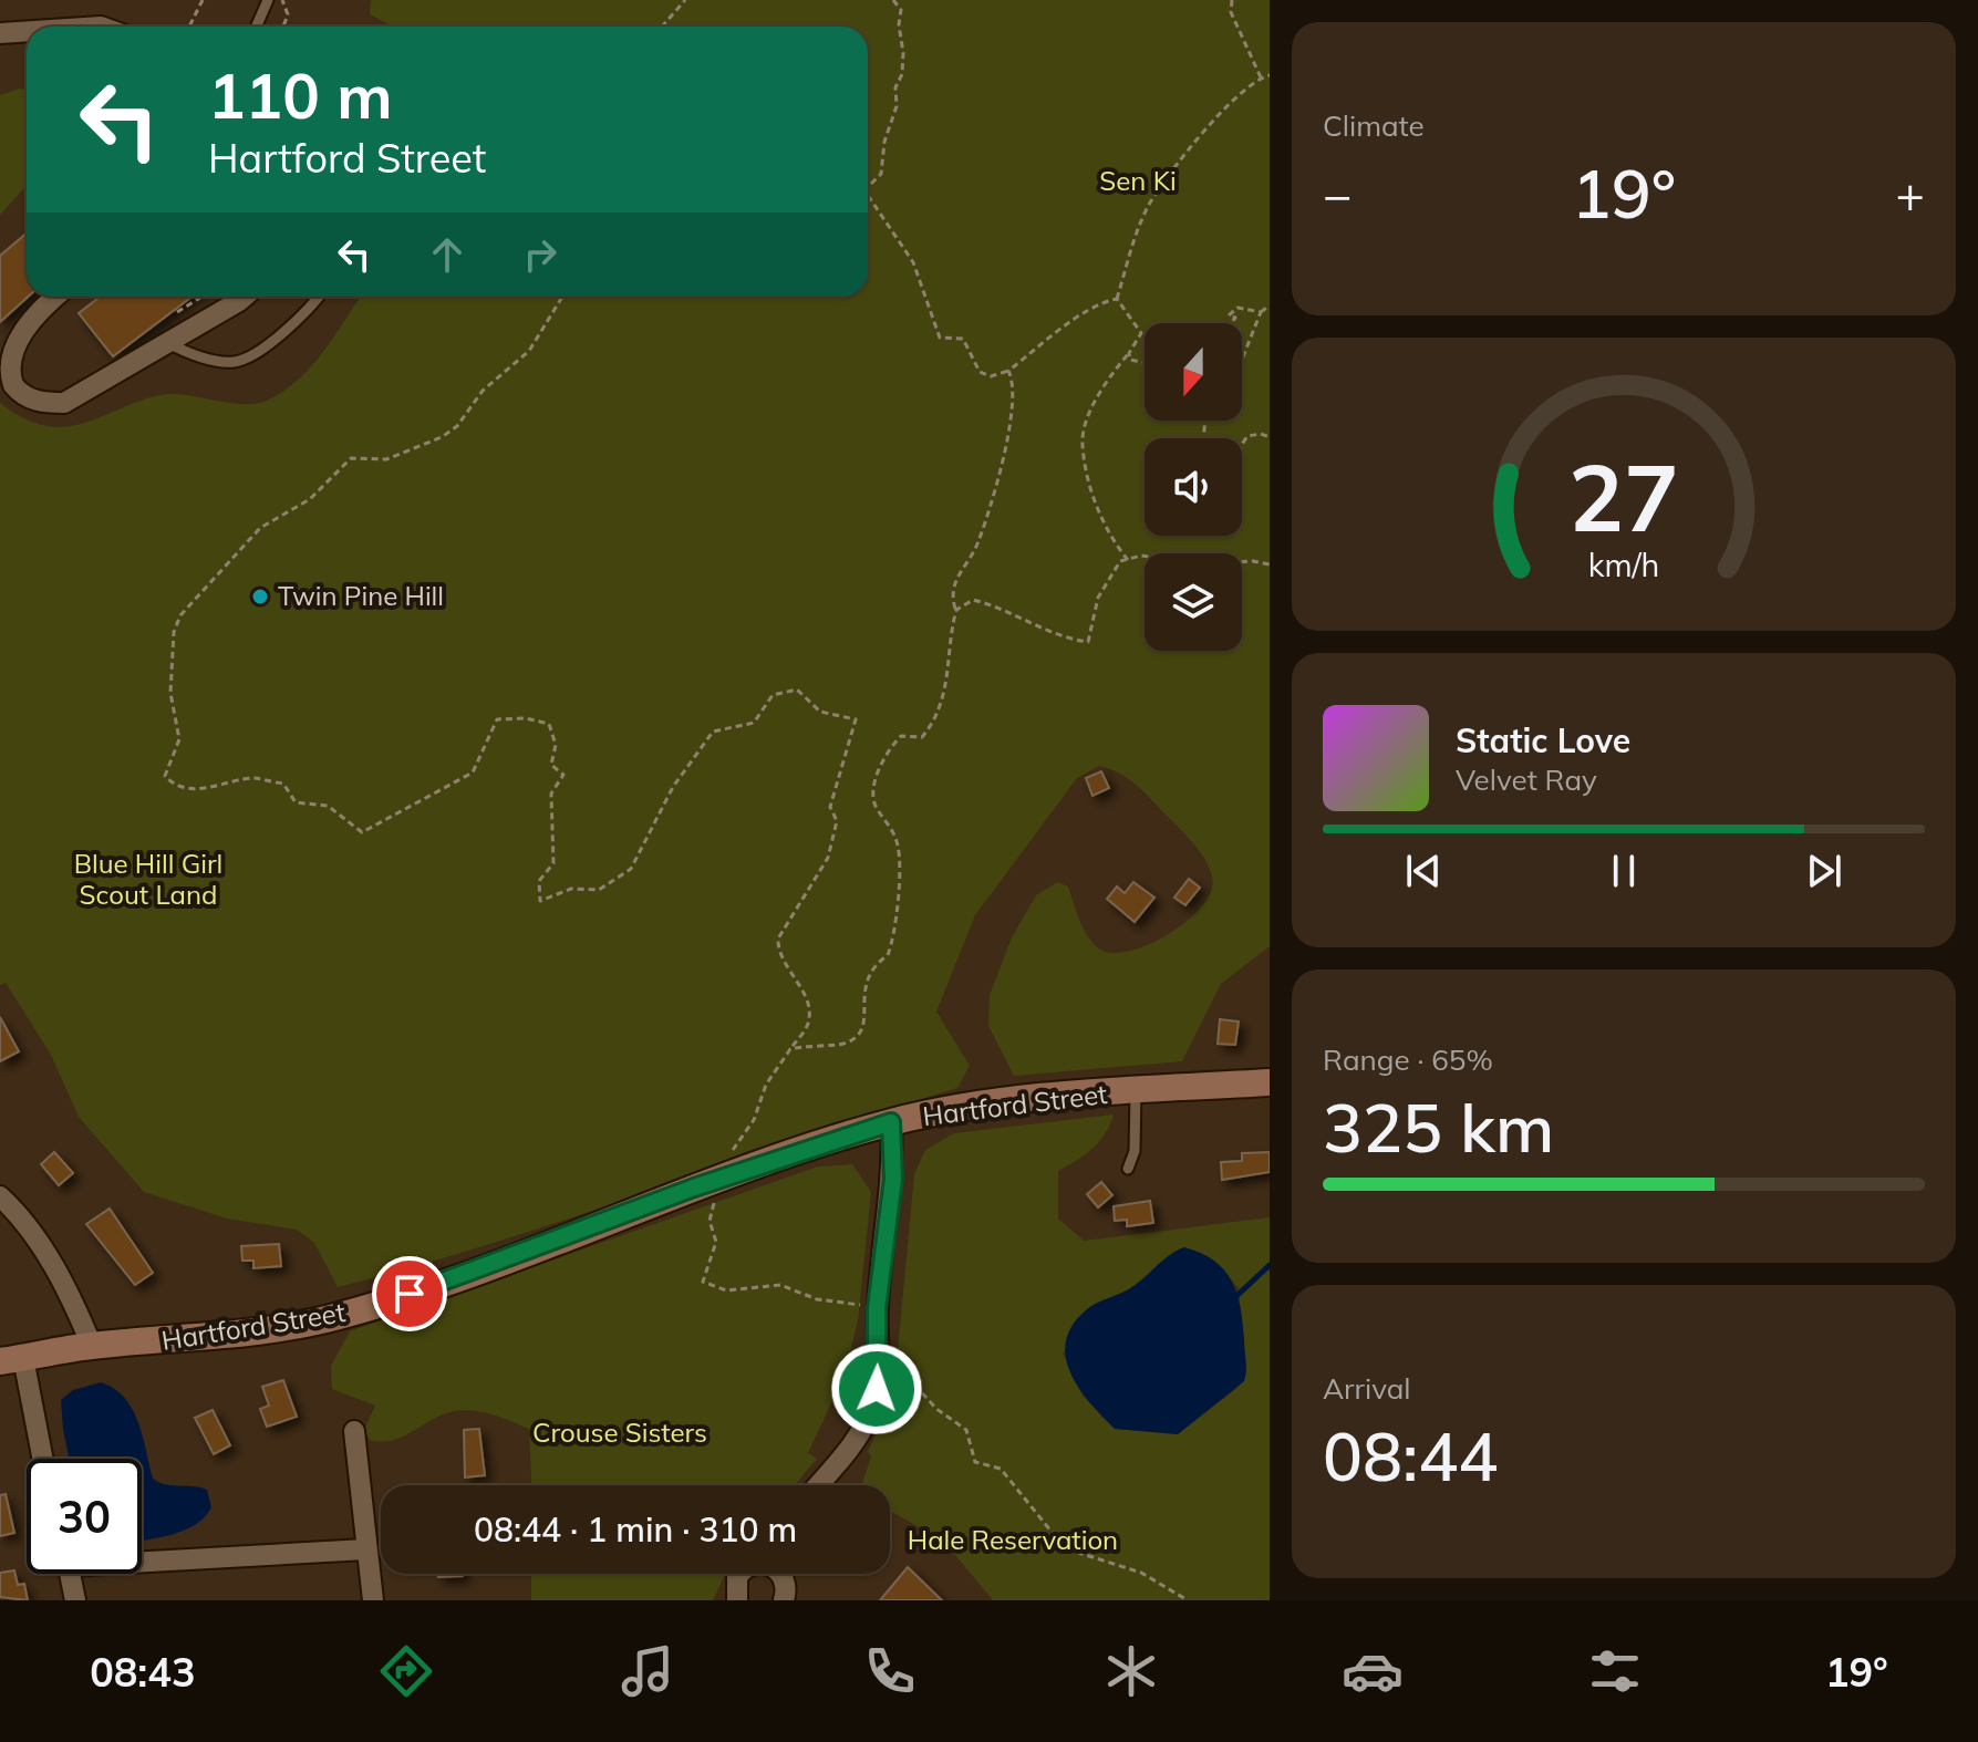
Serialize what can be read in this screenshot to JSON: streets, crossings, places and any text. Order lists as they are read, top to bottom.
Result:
{
  "streets": {
    "street": ["Hartford Street"]
  },
  "parks": [
    "Sen Ki",
    "Blue Hill Girl Scout Land",
    "Crouse Sisters",
    "Hale Reservation"
  ],
  "places": ["Twin Pine Hill"],
  "north": "bottom",
  "page": {
    "tile": [
      "Climate",
      ["Range · 65%", "325 km"],
      ["Arrival", "08:44"]
    ],
    "turn": ["110 m", "Hartford Street"],
    "heat": ["−", "19°", "+"],
    "song": ["Static Love", "Velvet Ray"],
    "limit": "30",
    "trip": "08:44 · 1 min · 310 m",
    "tabs": ["08:43", "19°"],
    "gauge": ["27", "km/h"]
  }
}
